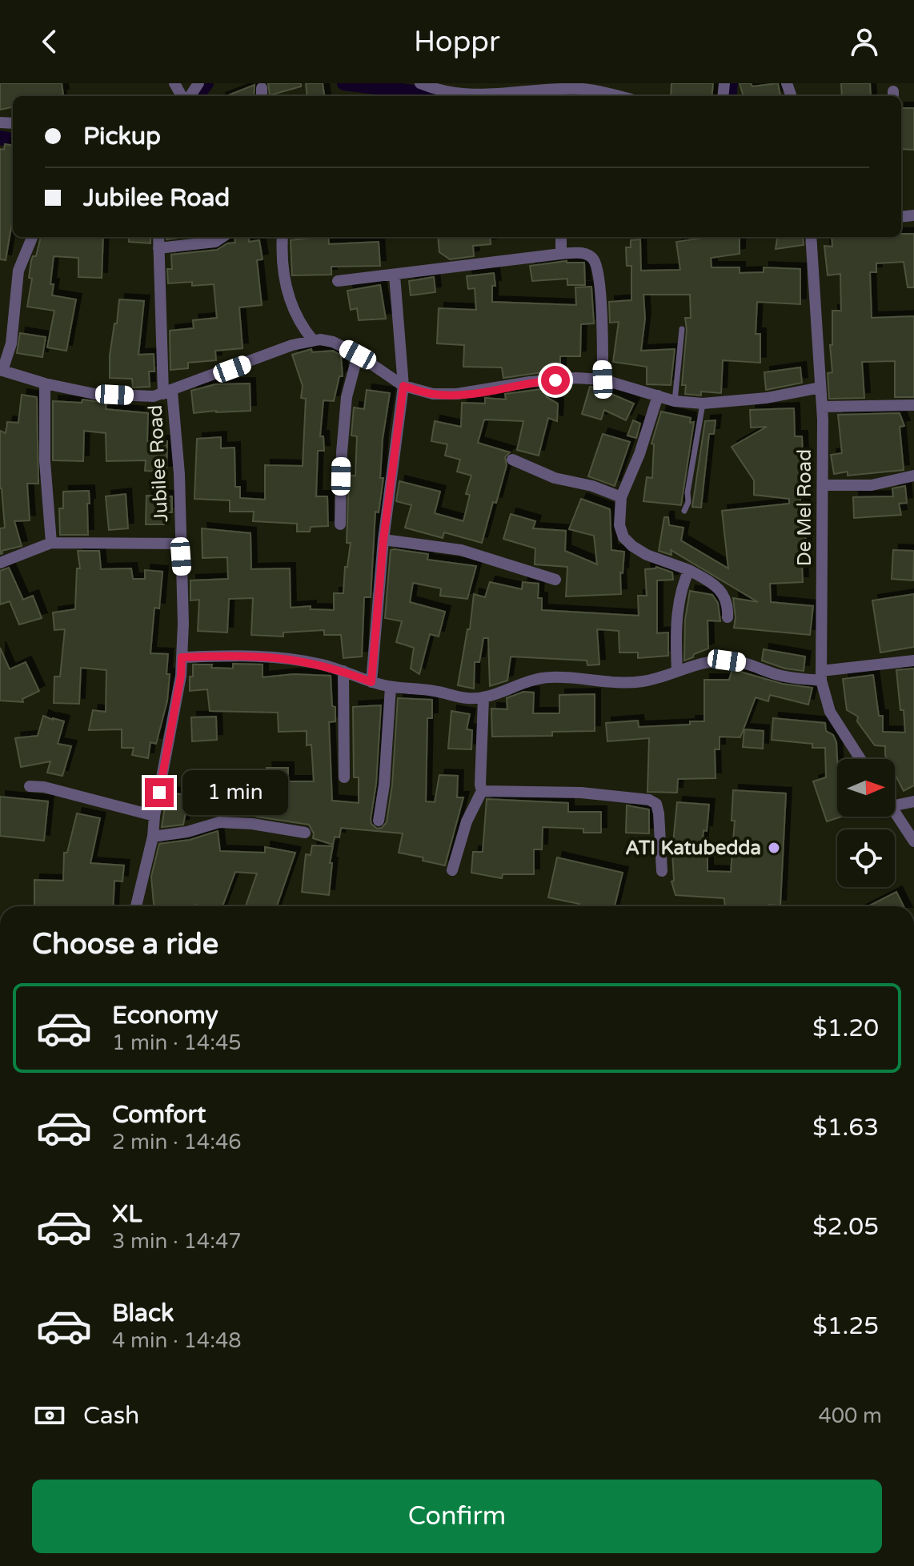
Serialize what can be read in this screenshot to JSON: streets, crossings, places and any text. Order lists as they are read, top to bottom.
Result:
{
  "streets": {
    "street": ["Jubilee Road", "De Mel Road"]
  },
  "places": ["ATI Katubedda"],
  "north": "right",
  "page": {
    "header": "Hoppr",
    "banner": ["Pickup", "Jubilee Road"],
    "bubble": "1 min",
    "heading": "Choose a ride",
    "list": [
      {
        "name": "Economy",
        "note": "1 min · 14:45",
        "value": "$1.20"
      },
      {
        "name": "Comfort",
        "note": "2 min · 14:46",
        "value": "$1.63"
      },
      {
        "name": "XL",
        "note": "3 min · 14:47",
        "value": "$2.05"
      },
      {
        "name": "Black",
        "note": "4 min · 14:48",
        "value": "$1.25"
      }
    ],
    "pay": ["Cash", "400 m"],
    "buttons": "Confirm"
  }
}
